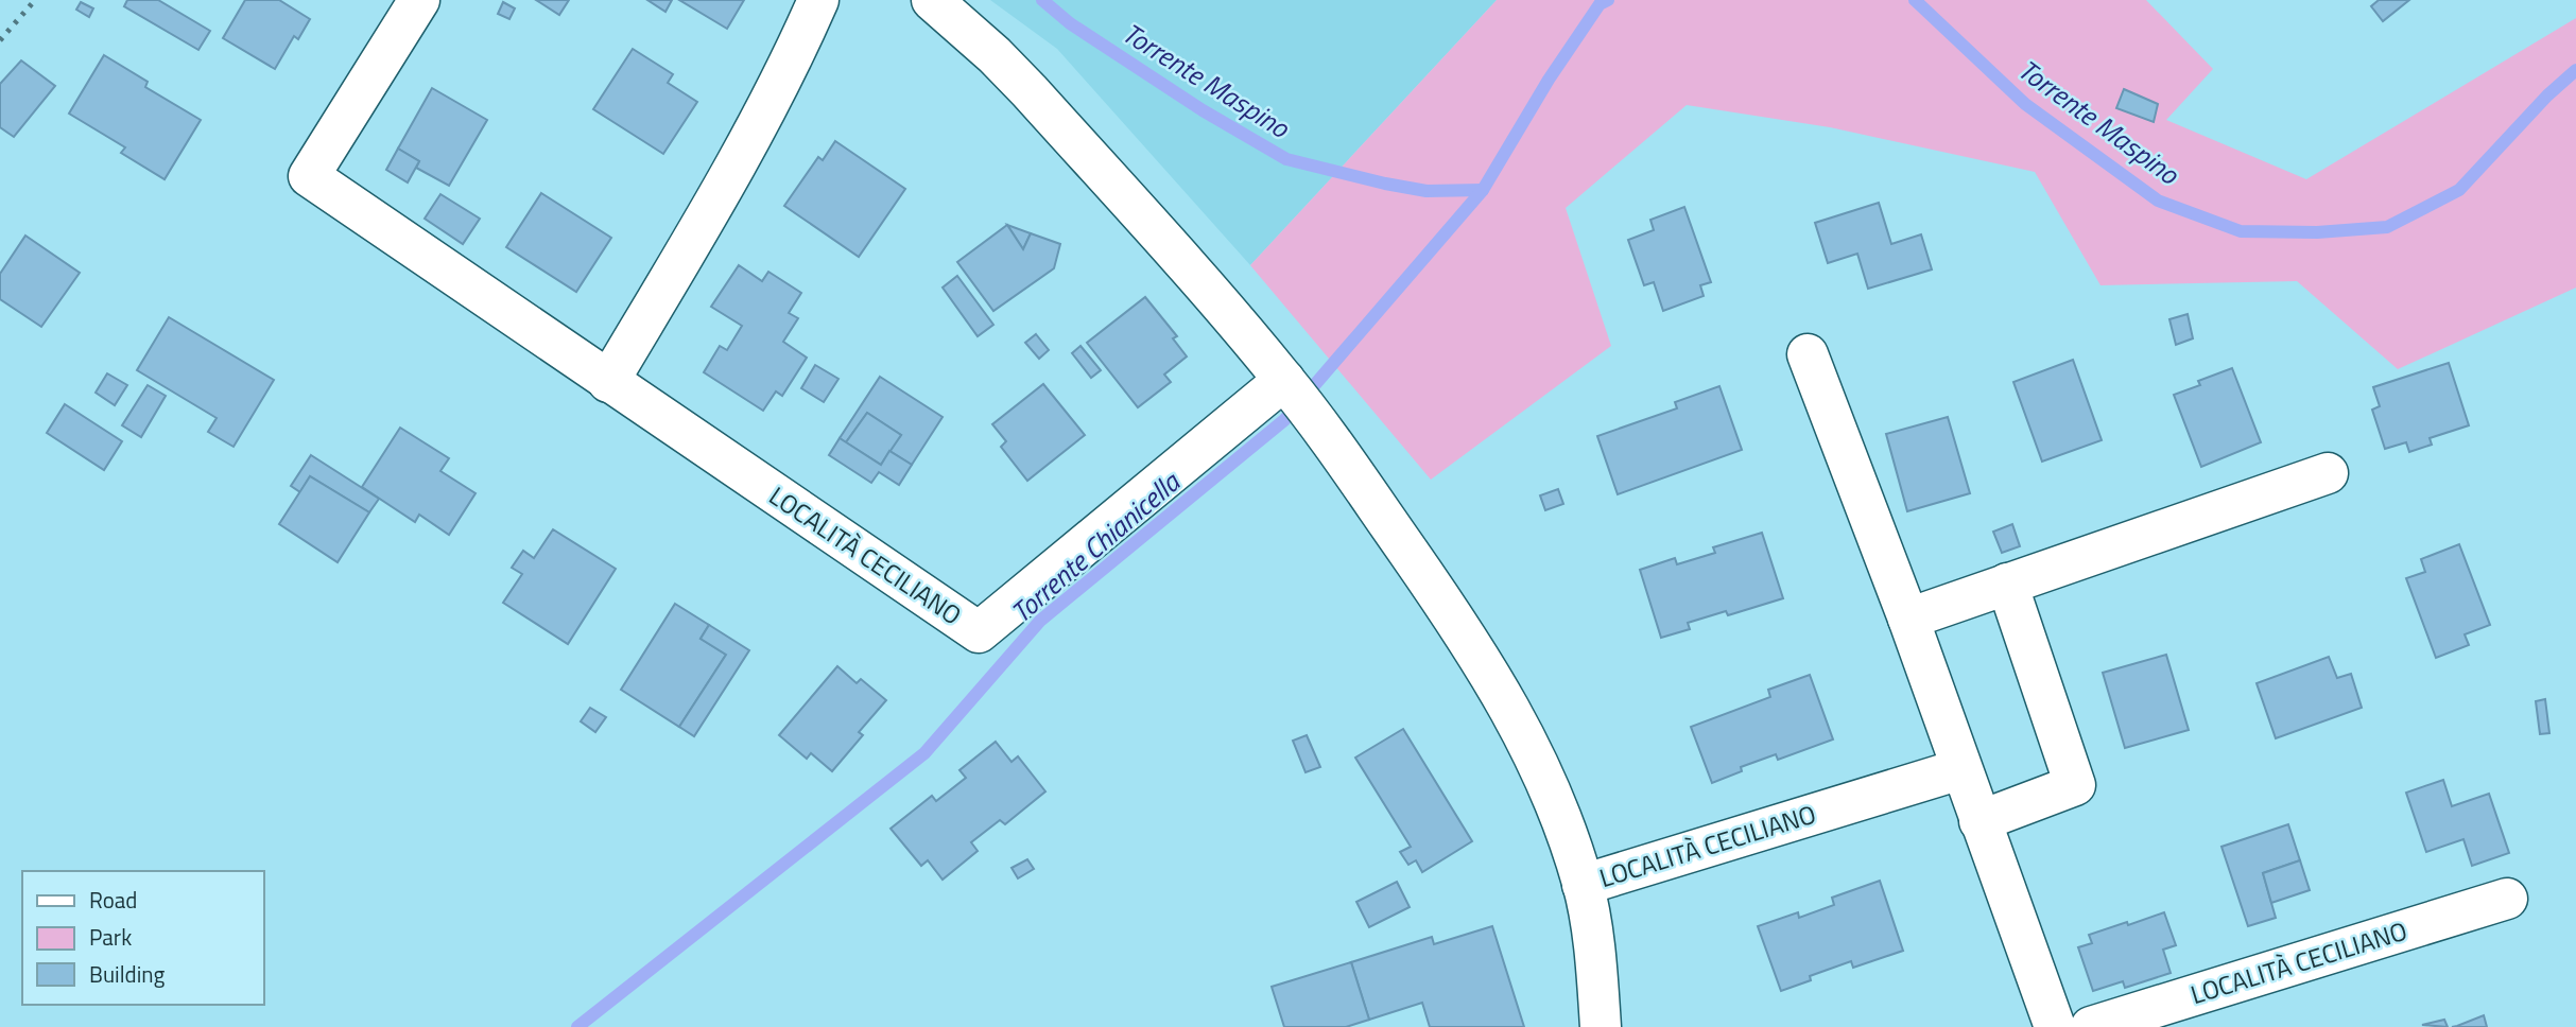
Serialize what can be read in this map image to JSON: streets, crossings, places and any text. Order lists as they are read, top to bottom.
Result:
{
  "streets": {
    "street": ["LOCALITÀ CECILIANO"]
  },
  "water": ["Torrente Maspino", "Torrente Chianicella"],
  "legend": ["Road", "Park", "Building"]
}
